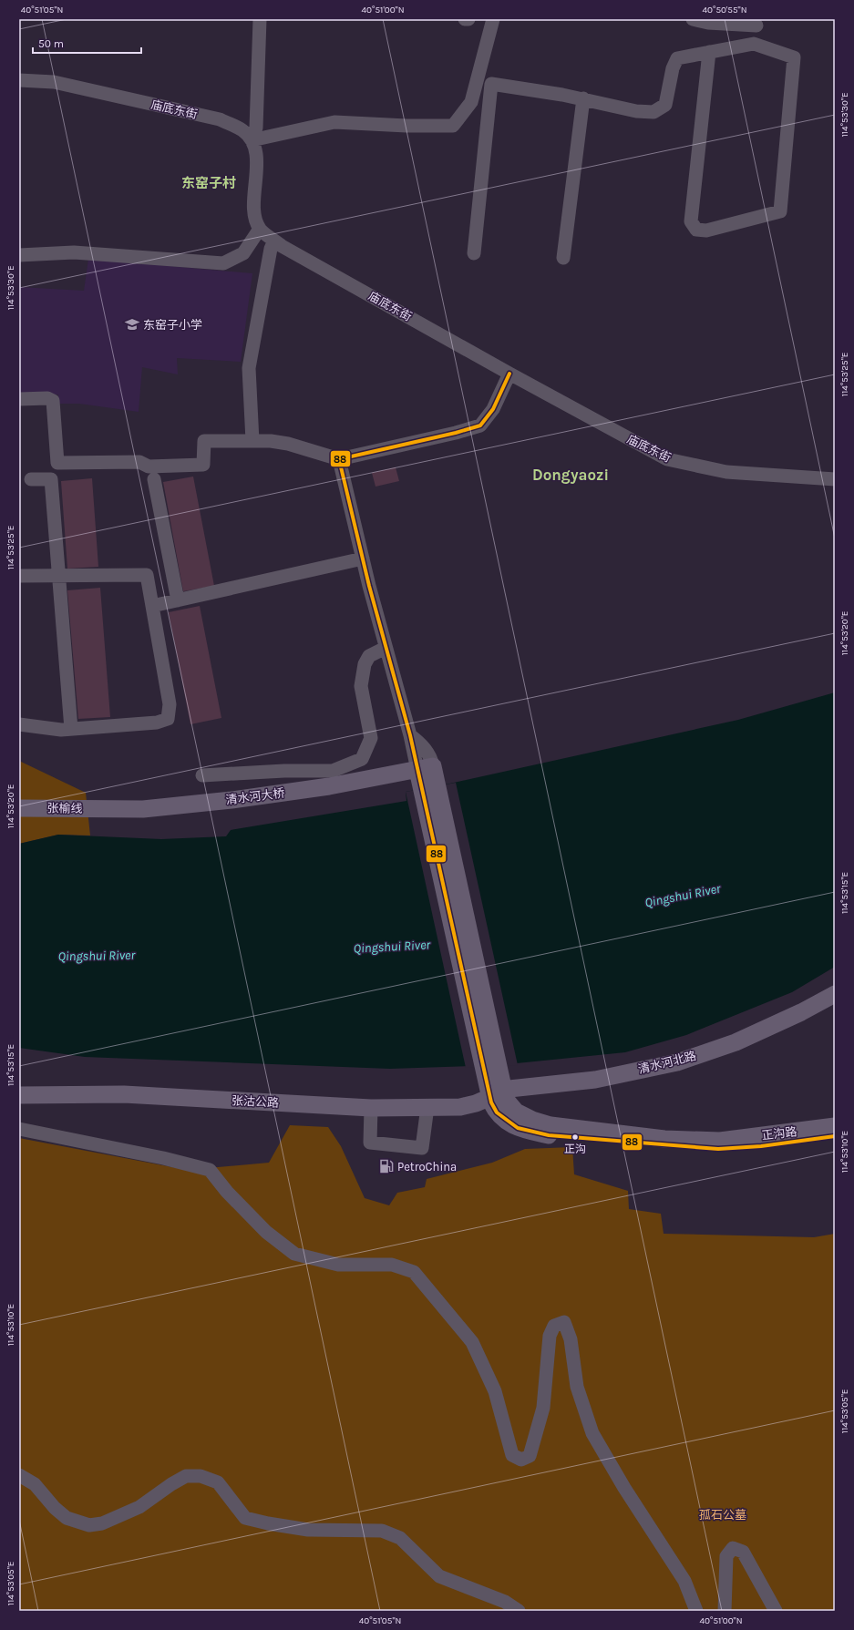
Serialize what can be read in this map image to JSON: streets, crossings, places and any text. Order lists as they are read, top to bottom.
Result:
{
  "streets": {
    "main road": [
      "清水河大桥",
      "张榆线",
      "清水河北路",
      "张沽公路",
      "正沟路"
    ],
    "street": ["庙底东街"]
  },
  "crossings": [
    ["清水河大桥", "张榆线"],
    ["清水河大桥", "正沟路"],
    ["清水河北路", "张沽公路"],
    ["清水河北路", "正沟路"],
    ["张沽公路", "正沟路"]
  ],
  "districts": ["东窑子村", "Dongyaozi"],
  "water": ["Qingshui River"],
  "parks": ["孤石公墓"],
  "places": {
    "school or university": ["东窑子小学"],
    "other": ["正沟"],
    "fuel station": ["PetroChina"]
  },
  "lines": ["transit line 88"],
  "scale_bar": "50 m",
  "coordinates": [
    "40°51'05\"N",
    "40°51'00\"N",
    "40°50'55\"N",
    "114°53'30\"E",
    "114°53'25\"E",
    "114°53'20\"E",
    "114°53'15\"E",
    "114°53'10\"E",
    "114°53'05\"E"
  ]
}
